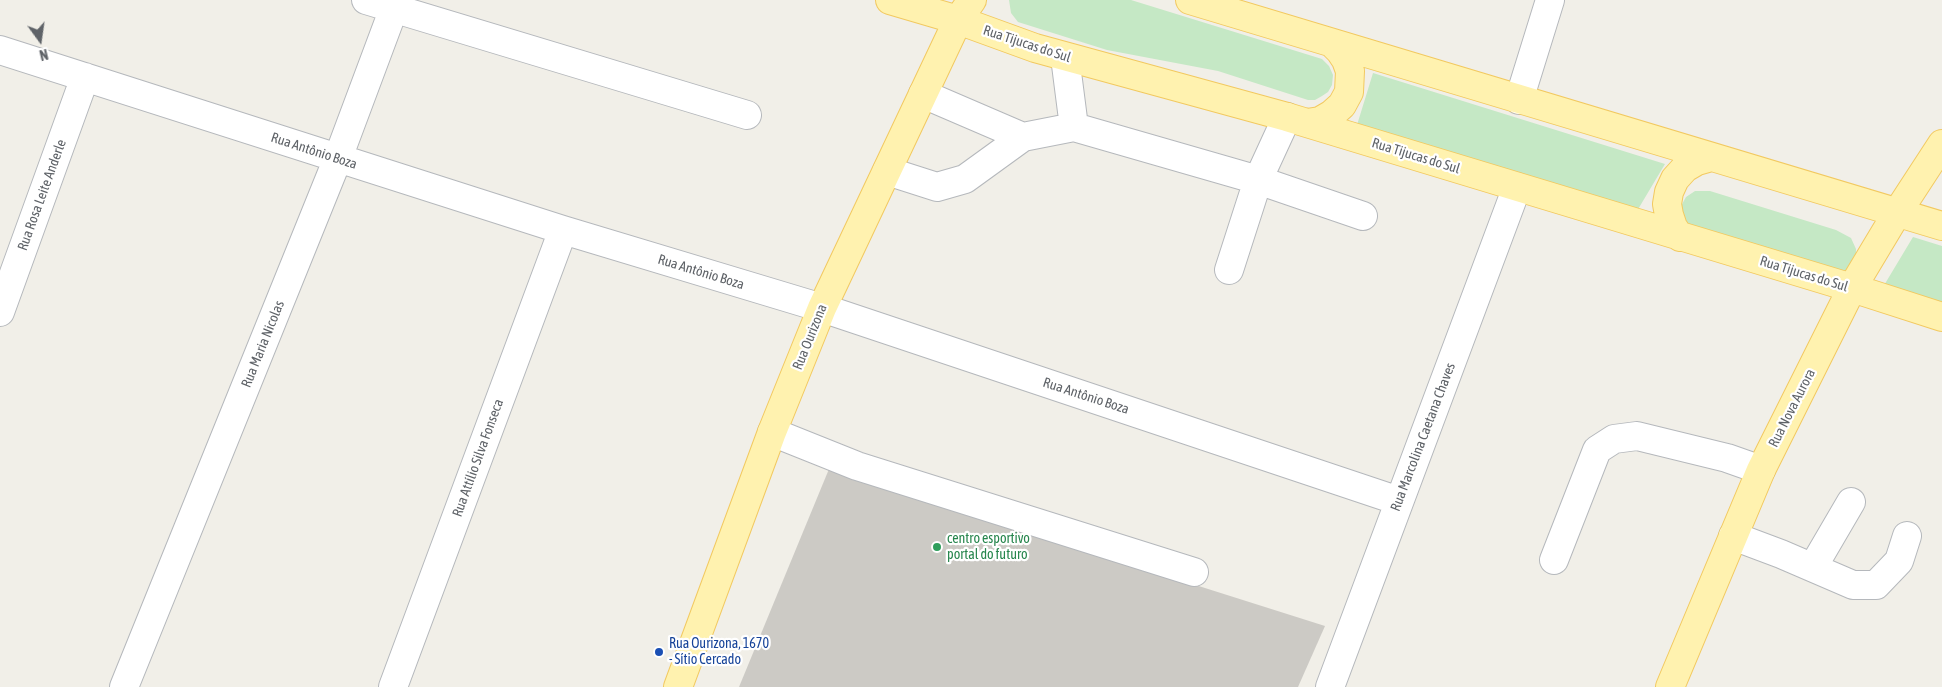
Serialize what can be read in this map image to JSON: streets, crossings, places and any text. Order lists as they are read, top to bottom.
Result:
{
  "streets": {
    "main road": ["Rua Tijucas do Sul", "Rua Ourizona", "Rua Nova Aurora"],
    "street": [
      "Rua Antônio Boza",
      "Rua Rosa Leite Anderle",
      "Rua Maria Nicolas",
      "Rua Marcolina Caetana Chaves",
      "Rua Attílio Silva Fonseca"
    ]
  },
  "crossings": [
    ["Rua Tijucas do Sul", "Rua Ourizona"],
    ["Rua Tijucas do Sul", "Rua Nova Aurora"],
    ["Rua Tijucas do Sul", "Rua Marcolina Caetana Chaves"],
    ["Rua Antônio Boza", "Rua Rosa Leite Anderle"],
    ["Rua Antônio Boza", "Rua Ourizona"],
    ["Rua Antônio Boza", "Rua Maria Nicolas"],
    ["Rua Antônio Boza", "Rua Marcolina Caetana Chaves"],
    ["Rua Antônio Boza", "Rua Attílio Silva Fonseca"]
  ],
  "places": ["centro esportivo portal do futuro", "Rua Ourizona, 1670 - Sítio Cercado"],
  "north": "bottom"
}
